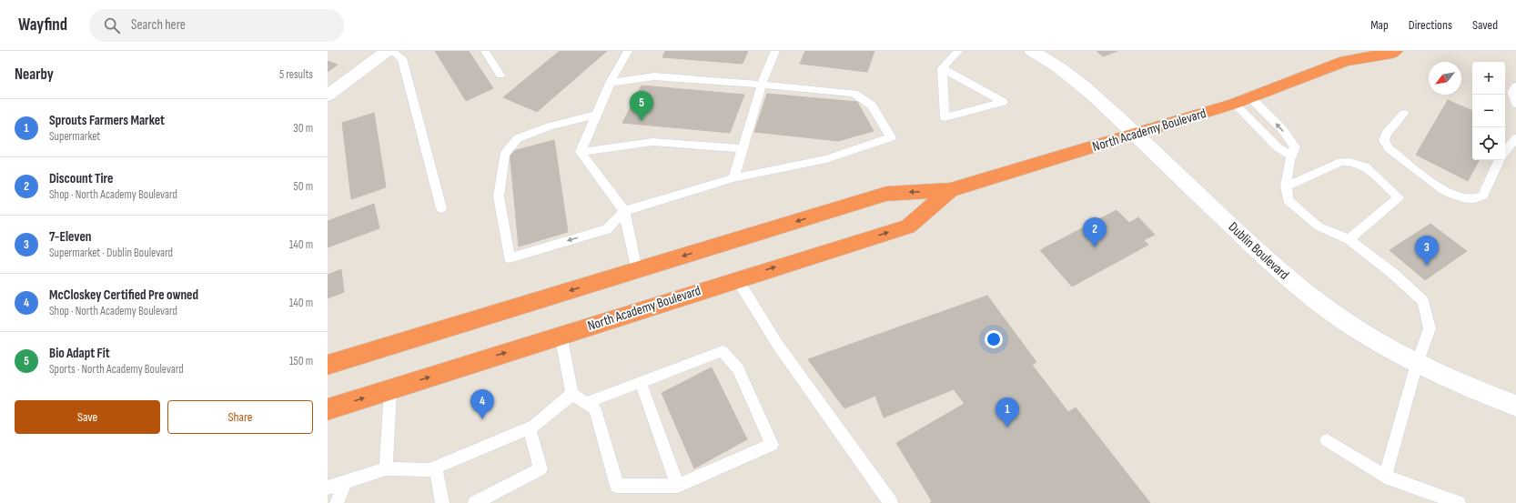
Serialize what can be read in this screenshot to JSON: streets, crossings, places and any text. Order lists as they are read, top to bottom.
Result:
{
  "streets": {
    "highway": ["North Academy Boulevard"],
    "main road": ["Dublin Boulevard"]
  },
  "crossings": [
    ["North Academy Boulevard", "Dublin Boulevard"]
  ],
  "north": "bottom left",
  "page": {
    "header": "Wayfind",
    "search": "Search here",
    "nav": ["Map", "Directions", "Saved"],
    "heading": ["Nearby", "5 results"],
    "map_buttons": ["+", "−"],
    "pins": [
      "5",
      "2",
      "3",
      "4",
      "1"
    ],
    "list": [
      {
        "mark": "1",
        "name": "Sprouts Farmers Market",
        "note": "Supermarket",
        "value": "30 m"
      },
      {
        "mark": "2",
        "name": "Discount Tire",
        "note": "Shop · North Academy Boulevard",
        "value": "50 m"
      },
      {
        "mark": "3",
        "name": "7-Eleven",
        "note": "Supermarket · Dublin Boulevard",
        "value": "140 m"
      },
      {
        "mark": "4",
        "name": "McCloskey Certified Pre owned",
        "note": "Shop · North Academy Boulevard",
        "value": "140 m"
      },
      {
        "mark": "5",
        "name": "Bio Adapt Fit",
        "note": "Sports · North Academy Boulevard",
        "value": "150 m"
      }
    ],
    "buttons": ["Save", "Share"]
  }
}
